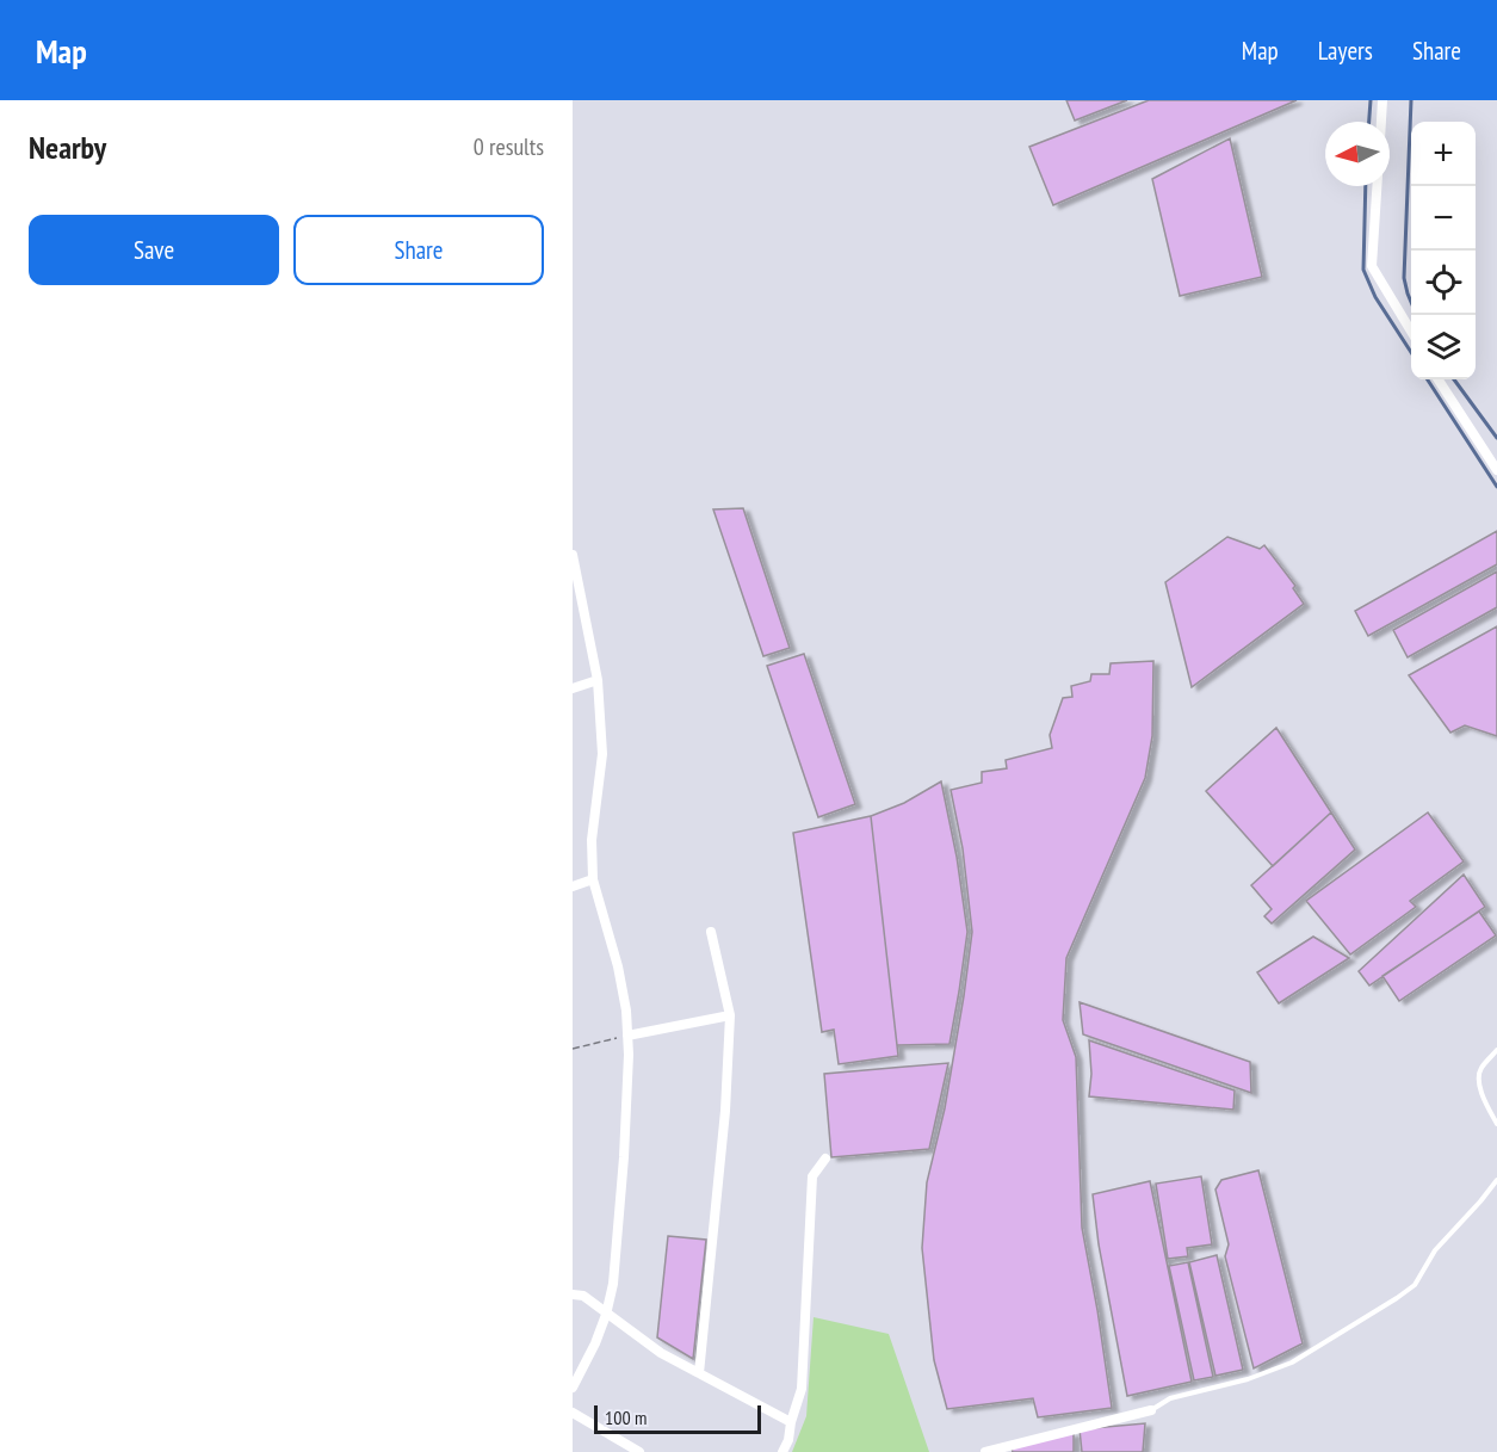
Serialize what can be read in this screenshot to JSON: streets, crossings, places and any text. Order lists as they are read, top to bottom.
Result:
{
  "scale_bar": "100 m",
  "north": "left",
  "page": {
    "header": "Map",
    "nav": ["Map", "Layers", "Share"],
    "heading": ["Nearby", "0 results"],
    "map_buttons": ["+", "−"],
    "buttons": ["Save", "Share"],
    "scale": "100 m"
  }
}
